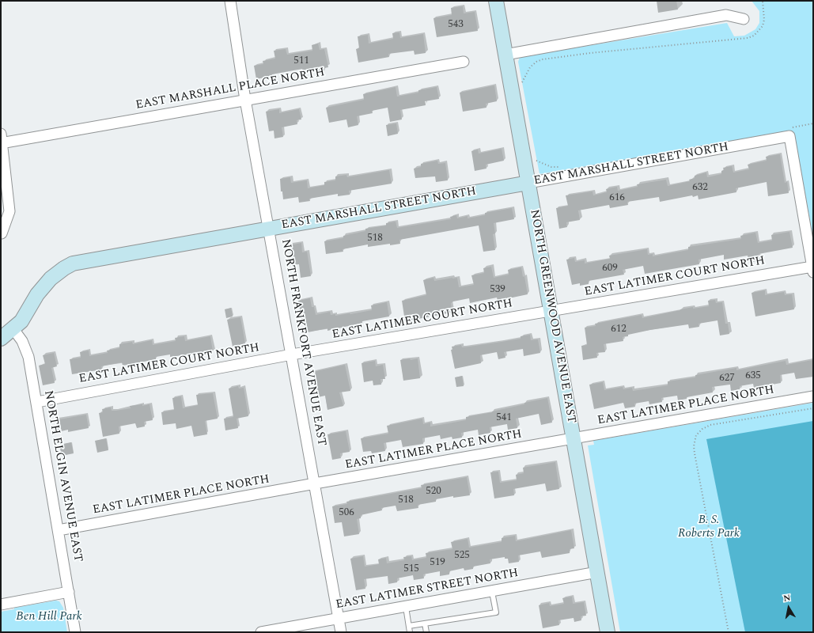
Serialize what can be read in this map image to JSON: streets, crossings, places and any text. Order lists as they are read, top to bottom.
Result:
{
  "streets": {
    "street": [
      "EAST MARSHALL PLACE NORTH",
      "EAST MARSHALL STREET NORTH",
      "EAST LATIMER COURT NORTH",
      "NORTH GREENWOOD AVENUE EAST",
      "NORTH FRANKFORT AVENUE EAST",
      "EAST LATIMER PLACE NORTH",
      "NORTH ELGIN AVENUE EAST",
      "EAST LATIMER STREET NORTH"
    ]
  },
  "crossings": [
    ["EAST MARSHALL PLACE NORTH", "NORTH FRANKFORT AVENUE EAST"],
    ["EAST MARSHALL STREET NORTH", "EAST LATIMER COURT NORTH"],
    ["EAST MARSHALL STREET NORTH", "NORTH GREENWOOD AVENUE EAST"],
    ["EAST MARSHALL STREET NORTH", "NORTH FRANKFORT AVENUE EAST"],
    ["EAST MARSHALL STREET NORTH", "NORTH ELGIN AVENUE EAST"],
    ["EAST LATIMER COURT NORTH", "NORTH GREENWOOD AVENUE EAST"],
    ["EAST LATIMER COURT NORTH", "NORTH FRANKFORT AVENUE EAST"],
    ["EAST LATIMER COURT NORTH", "NORTH ELGIN AVENUE EAST"],
    ["NORTH GREENWOOD AVENUE EAST", "EAST LATIMER PLACE NORTH"],
    ["NORTH GREENWOOD AVENUE EAST", "EAST LATIMER STREET NORTH"],
    ["NORTH FRANKFORT AVENUE EAST", "EAST LATIMER PLACE NORTH"],
    ["NORTH FRANKFORT AVENUE EAST", "EAST LATIMER STREET NORTH"],
    ["EAST LATIMER PLACE NORTH", "NORTH ELGIN AVENUE EAST"]
  ],
  "parks": ["B. S. Roberts Park", "Ben Hill Park"],
  "house_numbers": [
    "543",
    "511",
    "632",
    "616",
    "518",
    "609",
    "539",
    "612",
    "635",
    "627",
    "541",
    "520",
    "518",
    "506",
    "525",
    "519",
    "515"
  ],
  "north": "top"
}
